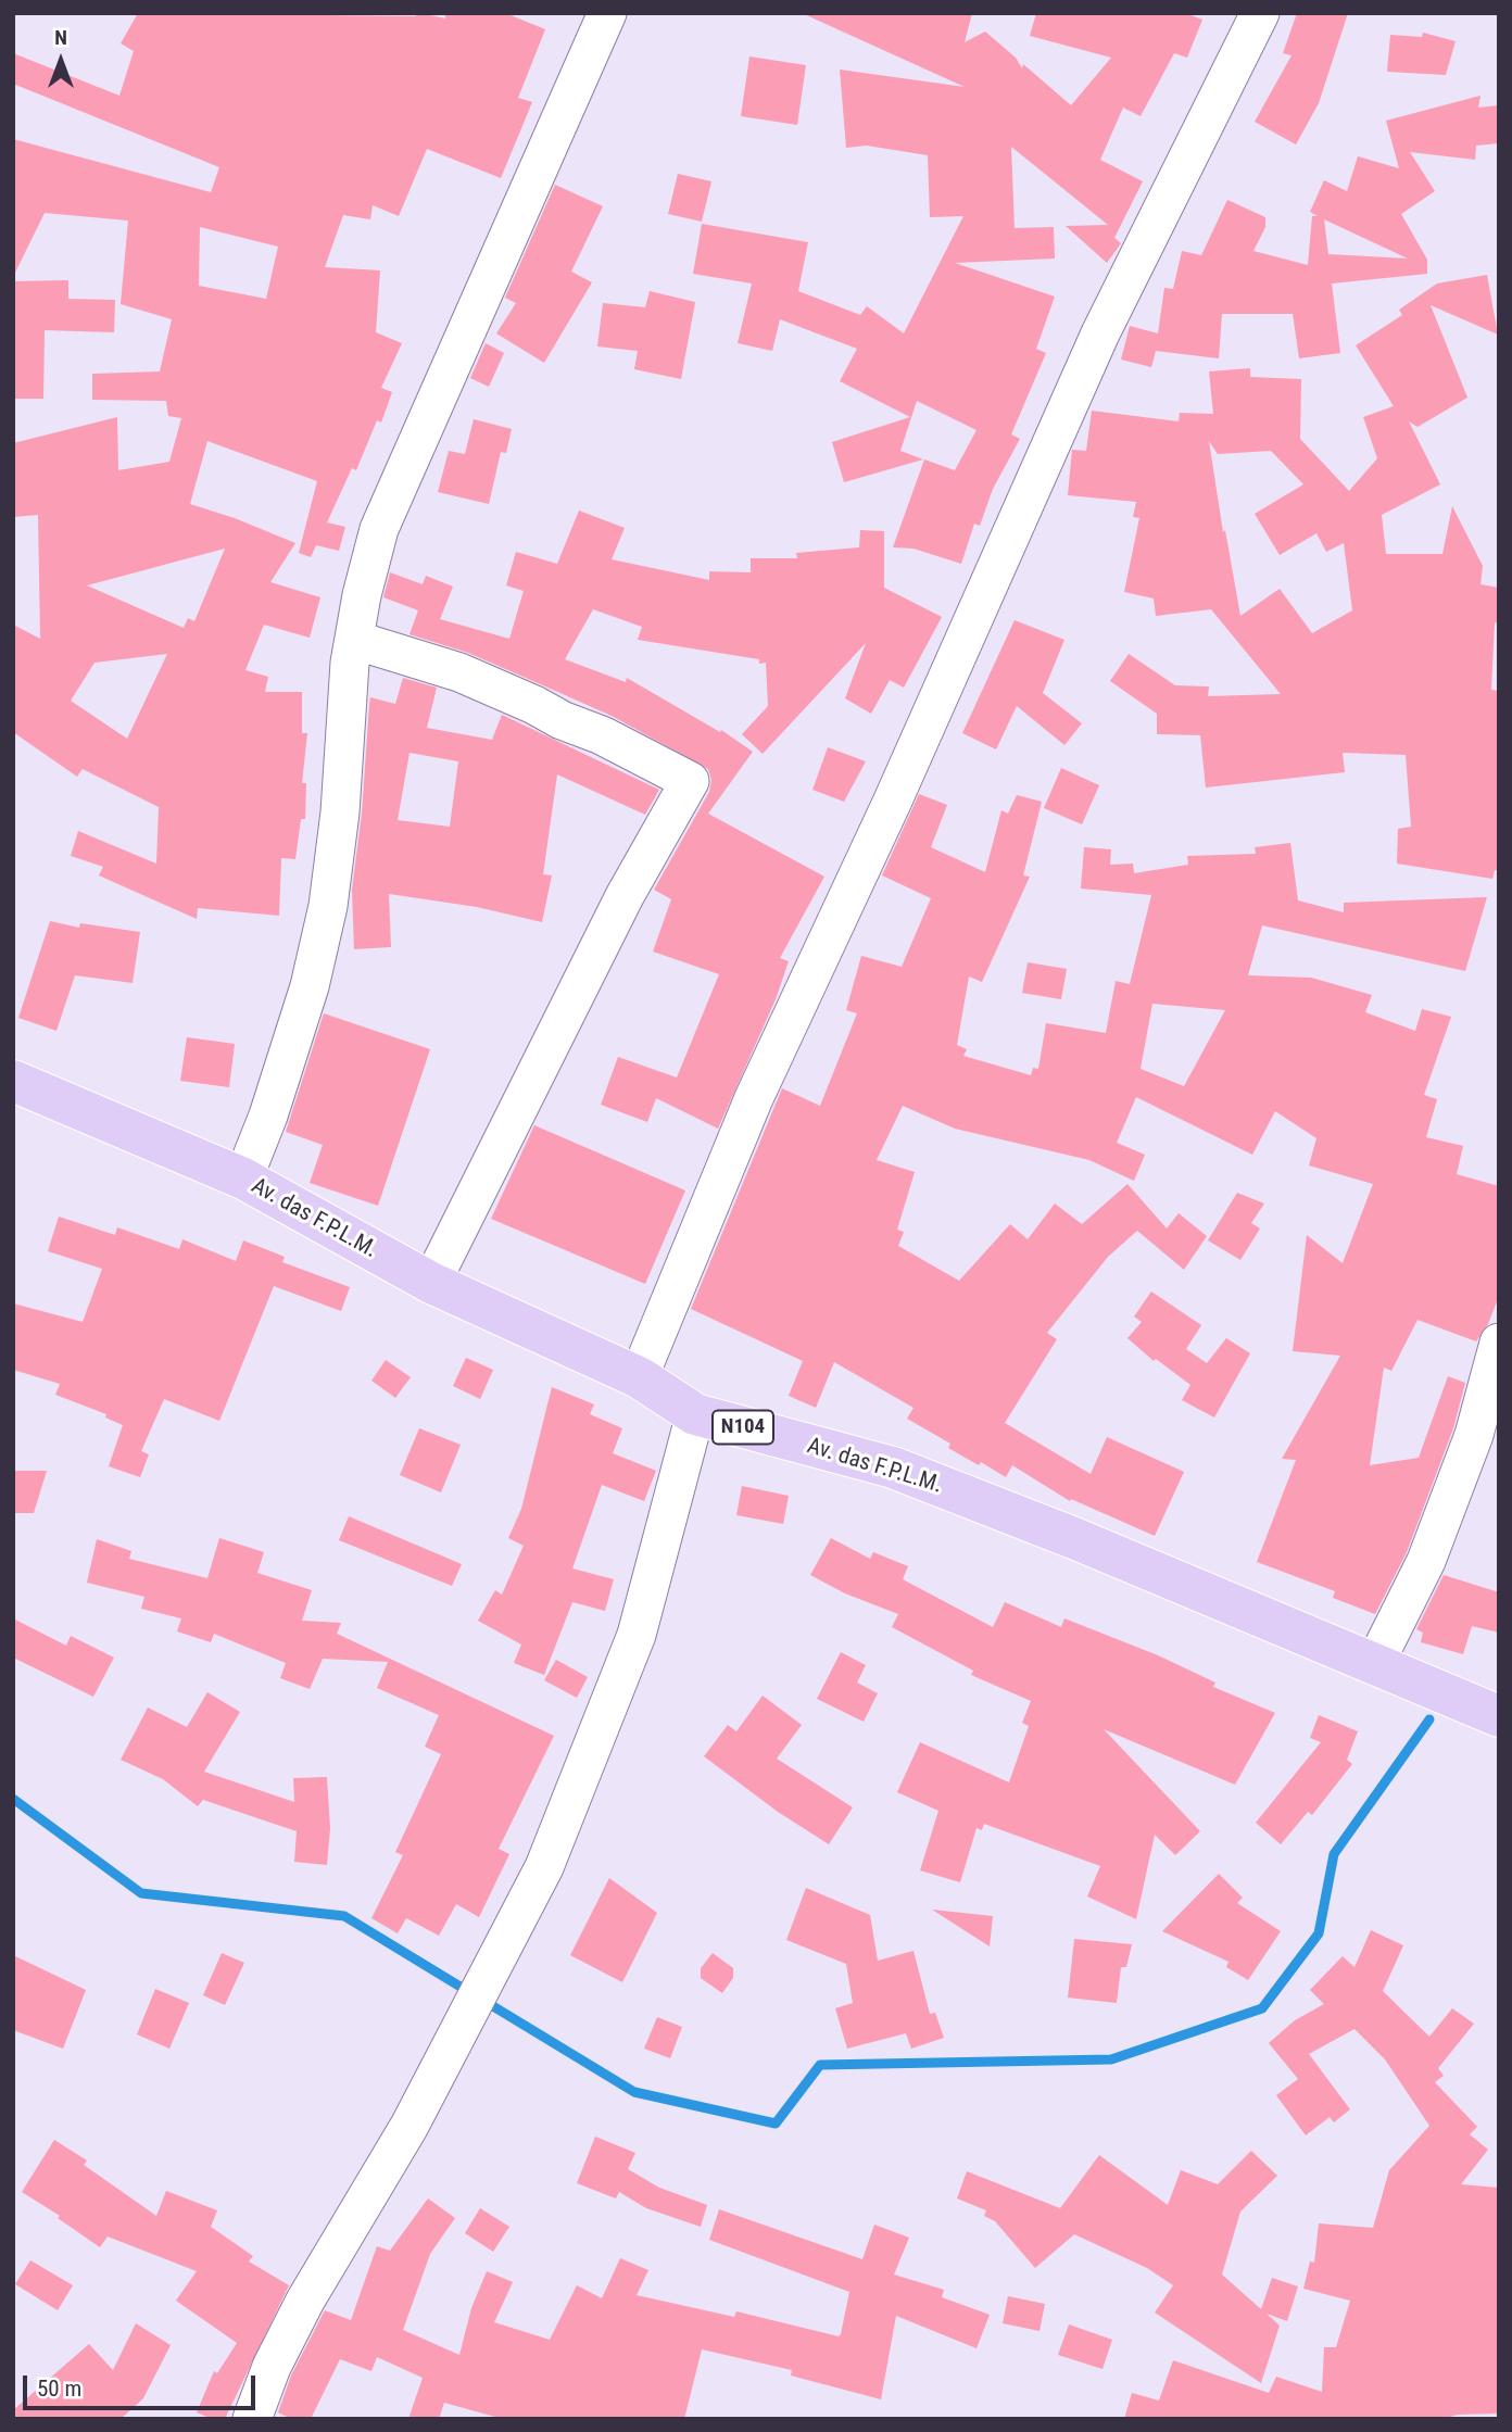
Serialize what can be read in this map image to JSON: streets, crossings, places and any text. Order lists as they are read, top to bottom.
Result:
{
  "streets": {
    "main road": ["Av. das F.P.L.M.", "N104"]
  },
  "scale_bar": "50 m",
  "north": "top"
}
